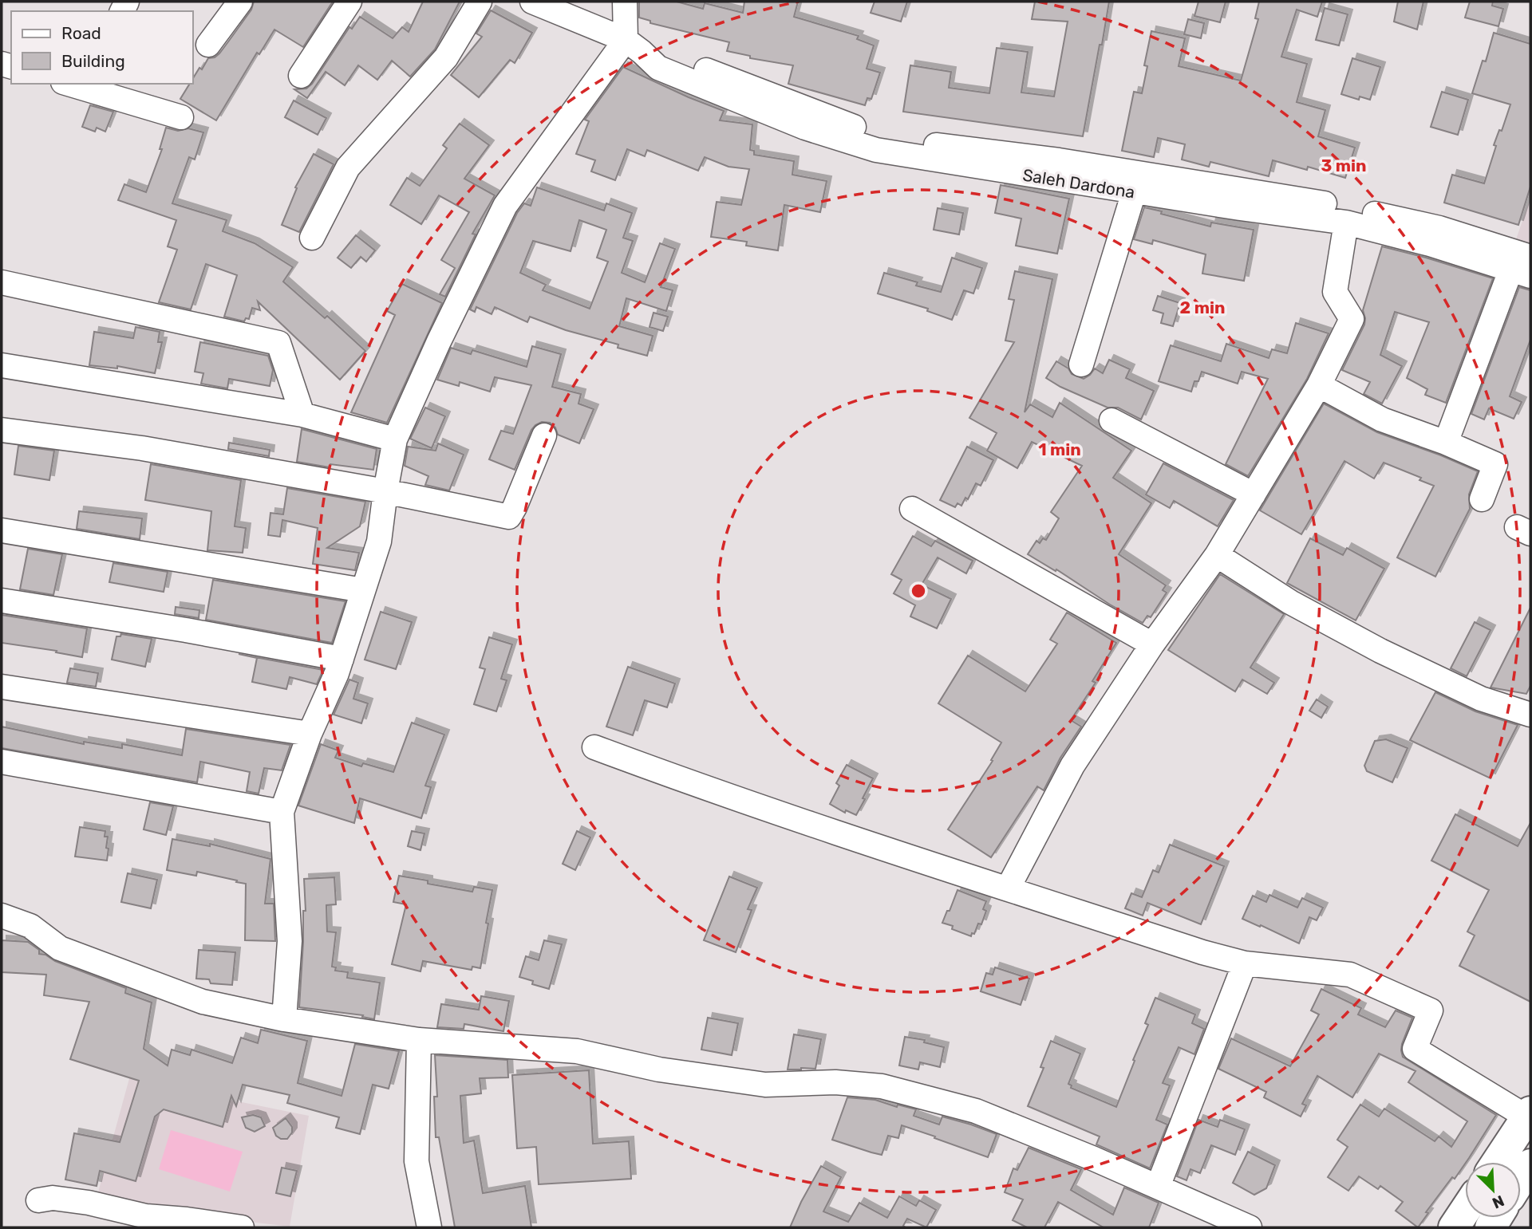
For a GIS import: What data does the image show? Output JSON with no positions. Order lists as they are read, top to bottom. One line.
{"streets":{"street":["Saleh Dardona"]},"legend":["Road","Building"],"north":"bottom right","rings":["3 min","2 min","1 min"]}
